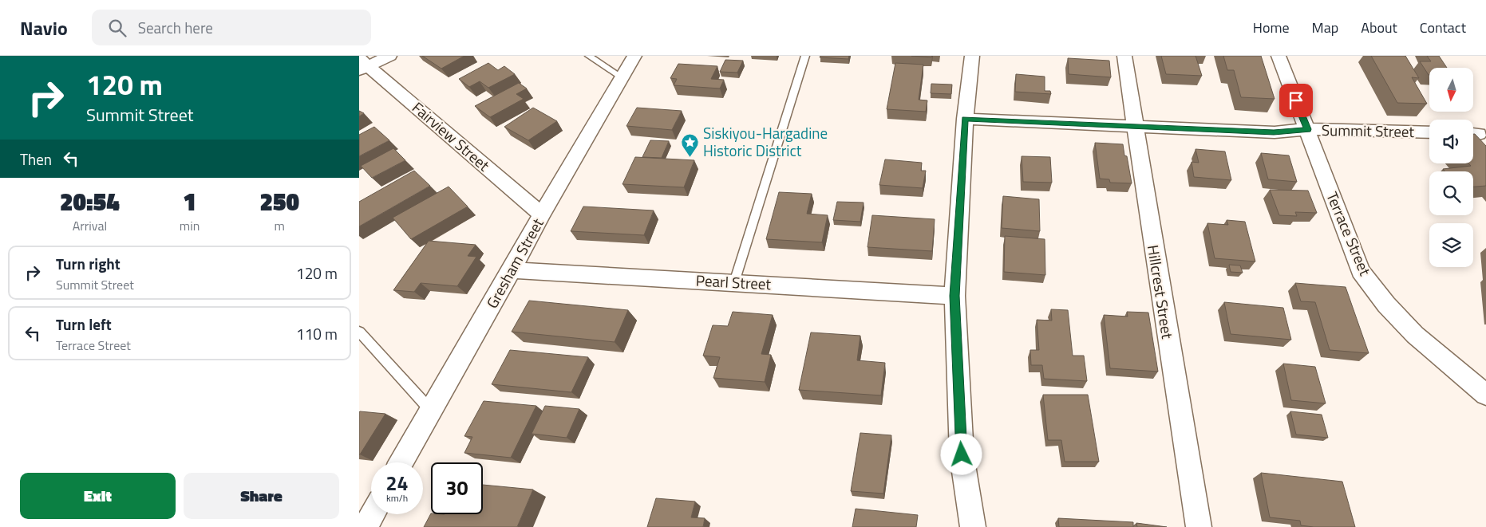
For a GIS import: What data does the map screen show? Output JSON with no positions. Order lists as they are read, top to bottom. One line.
{"streets":{"street":["Summit Street","Fairview Street","Terrace Street","Gresham Street","Pearl Street","Hillcrest Street"]},"crossings":[["Summit Street","Terrace Street"],["Summit Street","Hillcrest Street"],["Fairview Street","Gresham Street"],["Gresham Street","Pearl Street"]],"places":{"place":["Siskiyou-Hargadine Historic District"]},"north":"bottom","page":{"header":"Navio","search":"Search here","nav":["Home","Map","About","Contact"],"turn":["120 m","Summit Street"],"then":"Then","eta":["20:54","Arrival","1","min","250","m"],"list":[{"name":"Turn right","note":"Summit Street","value":"120 m"},{"name":"Turn left","note":"Terrace Street","value":"110 m"}],"speed":"24 km/h","limit":"30","buttons":["Exit","Share"]}}
